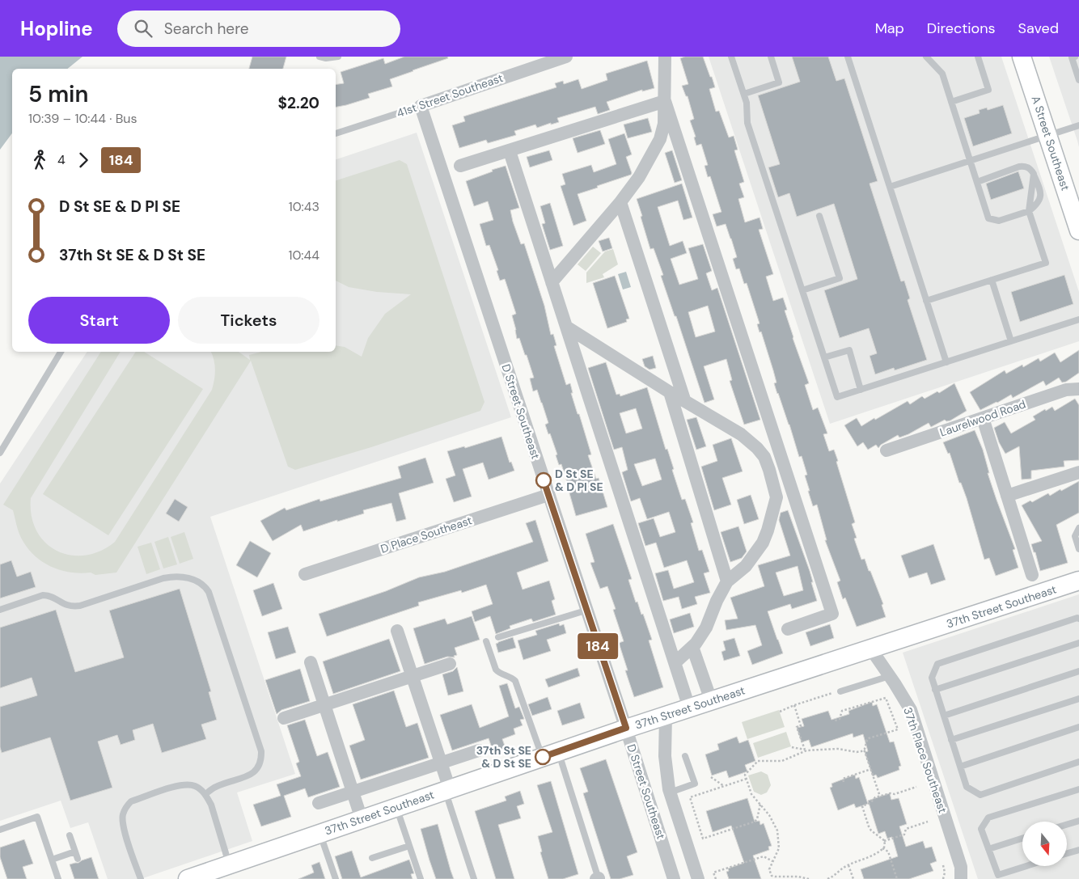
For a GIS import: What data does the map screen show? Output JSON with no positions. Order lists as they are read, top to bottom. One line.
{"streets":{"street":["41st Street Southeast","A Street Southeast","D Street Southeast","Laurelwood Road","D Place Southeast","37th Street Southeast","37th Place Southeast"]},"crossings":[["41st Street Southeast","D Street Southeast"],["D Street Southeast","D Place Southeast"],["D Street Southeast","37th Street Southeast"],["37th Street Southeast","37th Place Southeast"]],"places":["D St SE & D Pl SE","37th St SE & D St SE"],"lines":["bus line 184"],"north":"bottom","page":{"header":"Hopline","search":"Search here","nav":["Map","Directions","Saved"],"on_map":"184","heading":["5 min","10:39 – 10:44 · Bus","$2.20"],"legs":["4","184"],"list":[{"name":"D St SE & D Pl SE","value":"10:43"},{"name":"37th St SE & D St SE","value":"10:44"}],"buttons":["Start","Tickets"]}}
